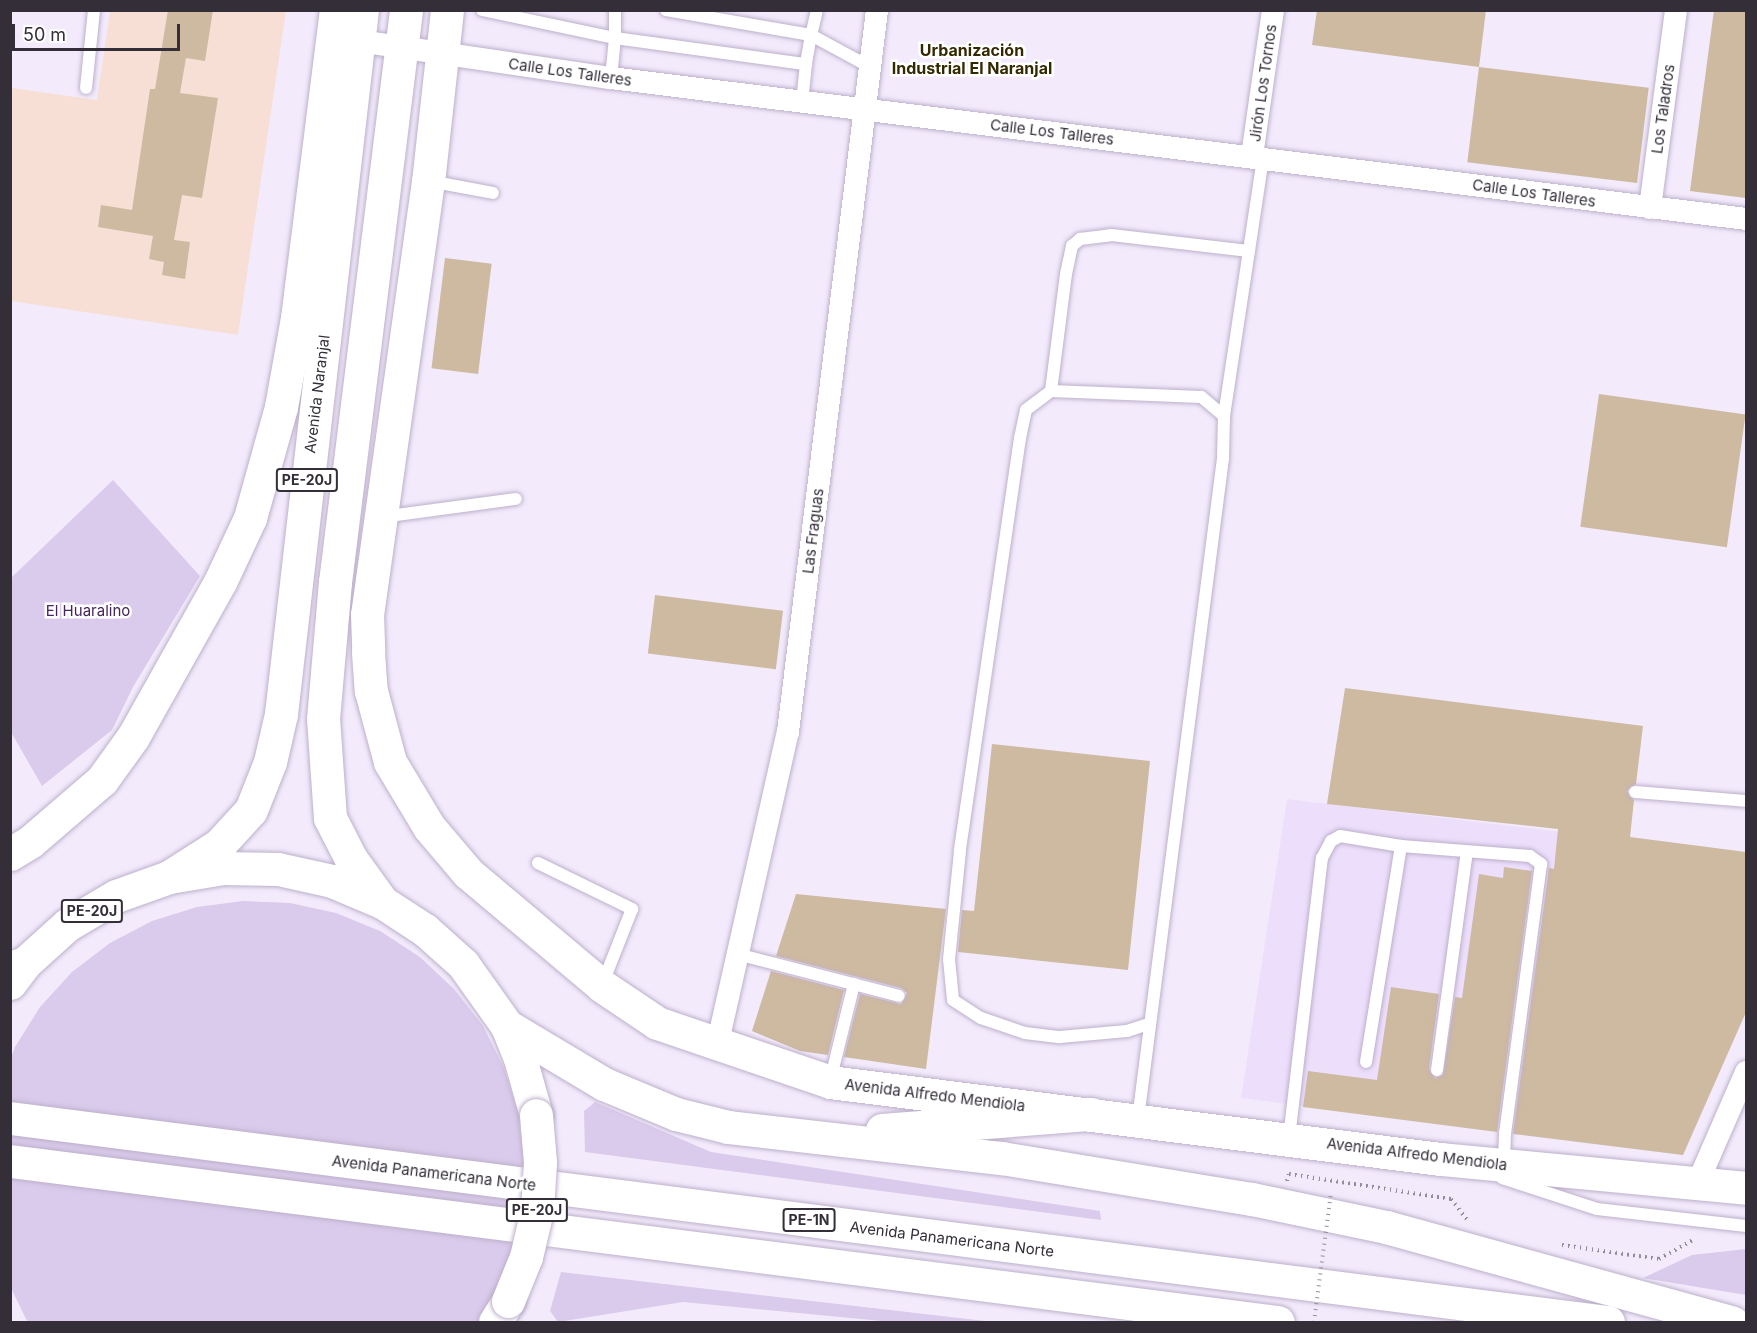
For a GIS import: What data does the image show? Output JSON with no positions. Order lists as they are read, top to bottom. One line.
{"streets":{"main road":["Avenida Naranjal","PE-20J","Avenida Alfredo Mendiola","Avenida Panamericana Norte","PE-1N"],"street":["Calle Los Talleres","Jirón Los Tornos","Los Taladros","Las Fraguas"]},"crossings":[["Calle Los Talleres","Jirón Los Tornos"],["Calle Los Talleres","Los Taladros"],["Calle Los Talleres","Avenida Naranjal"],["Calle Los Talleres","PE-20J"],["Calle Los Talleres","Las Fraguas"],["Avenida Naranjal","PE-20J"],["Las Fraguas","Avenida Alfredo Mendiola"]],"districts":["Urbanización Industrial El Naranjal"],"parks":["El Huaralino"],"scale_bar":"50 m"}
